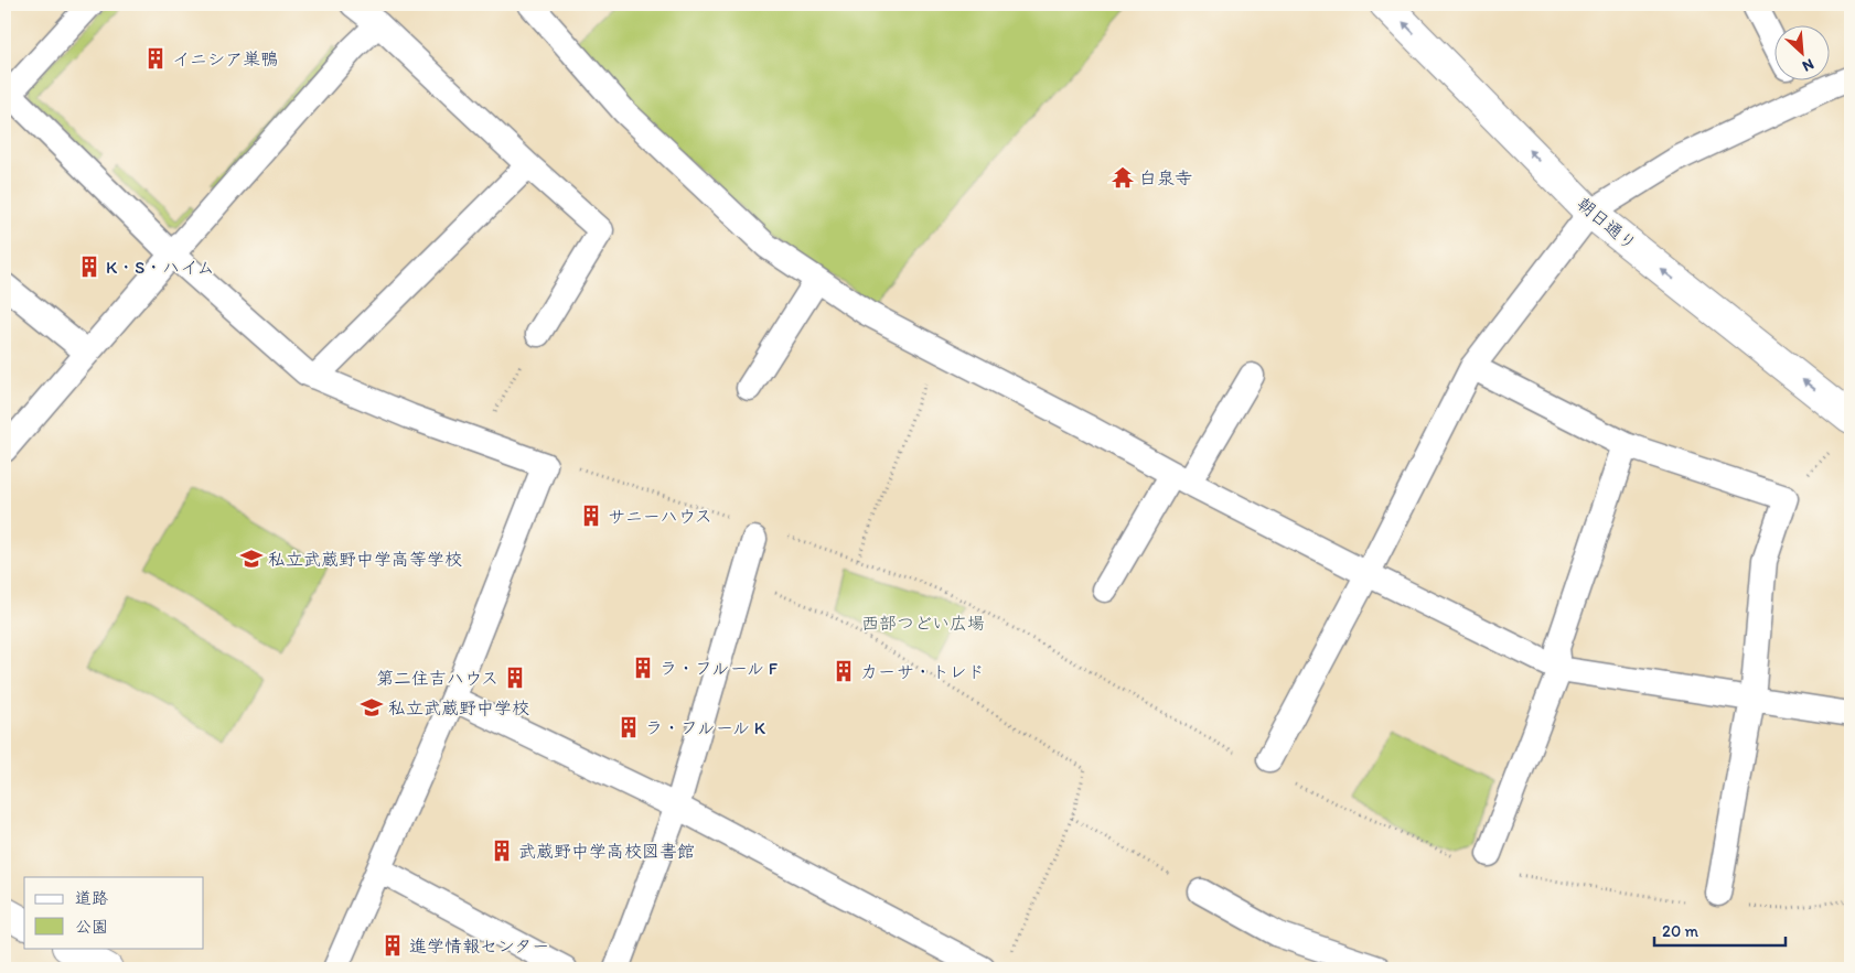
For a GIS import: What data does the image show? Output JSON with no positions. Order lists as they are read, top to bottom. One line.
{"streets":{"street":["朝日通り"]},"one_way":["朝日通り"],"parks":["西部つどい広場"],"places":{"building":["イニシア巣鴨","K・S・ハイム","サニーハウス","ラ・フルール F","カーサ・トレド","第二住吉ハウス","ラ・フルール K","武蔵野中学高校図書館","進学情報センター"],"temple":["白泉寺"],"school or university":["私立武蔵野中学高等学校","私立武蔵野中学校"]},"legend":["道路","公園"],"scale_bar":"20 m","north":"bottom right"}
